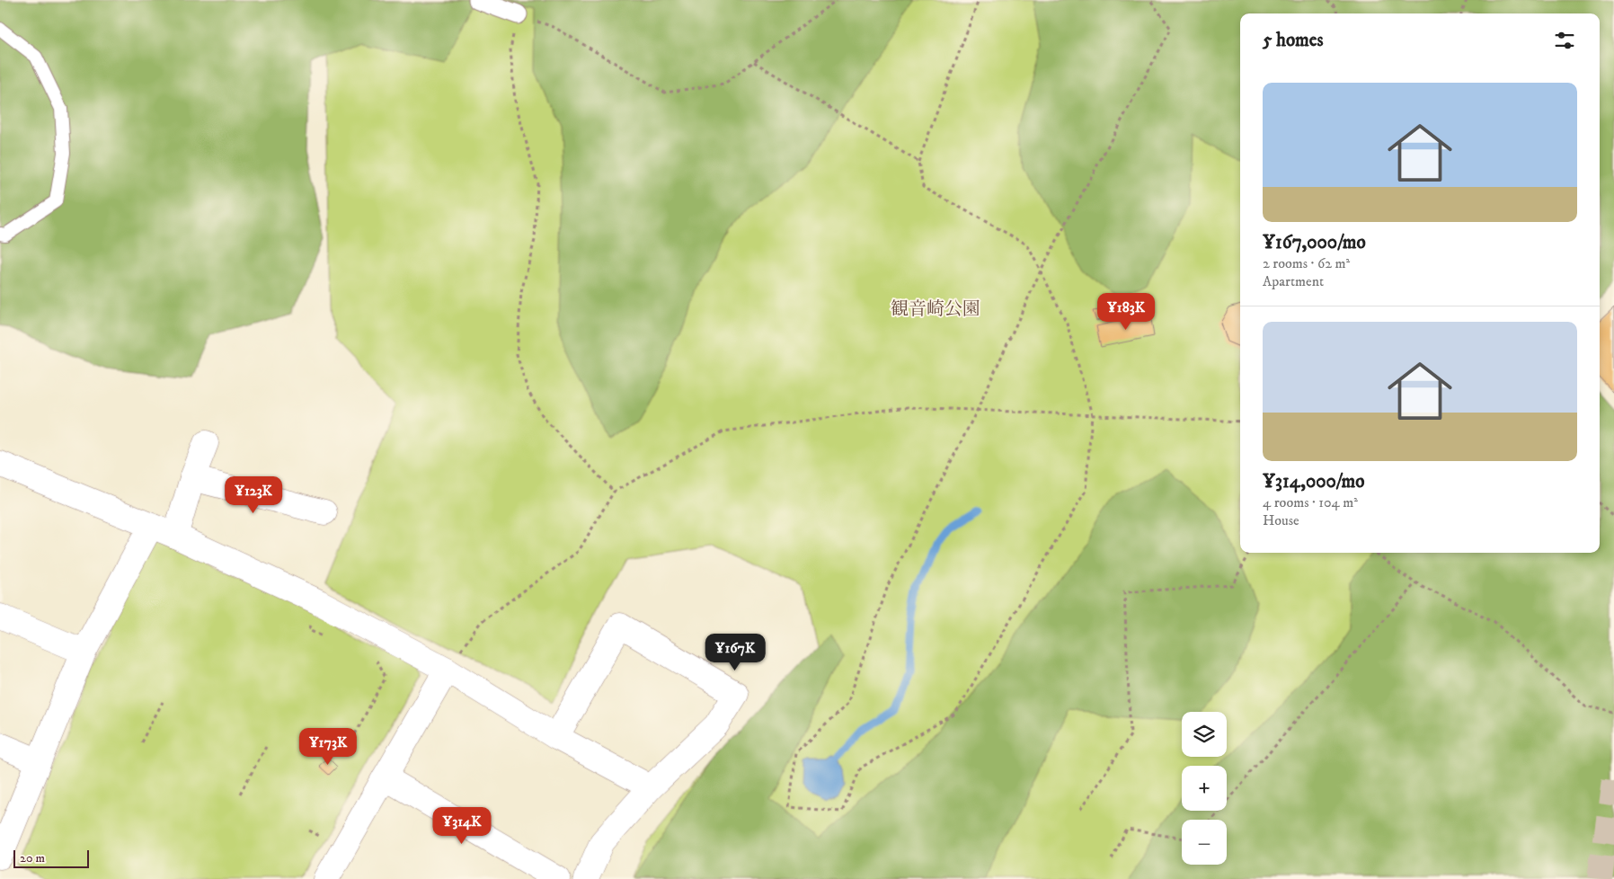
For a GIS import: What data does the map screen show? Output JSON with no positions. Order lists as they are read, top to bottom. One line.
{"parks":["観音崎公園"],"scale_bar":"20 m","page":{"heading":"5 homes","list":[{"name":"¥167,000/mo","note":"2 rooms · 62 m² · Apartment"},{"name":"¥314,000/mo","note":"4 rooms · 104 m² · House"}],"price":["¥183K","¥123K","¥167K","¥173K","¥314K"],"map_buttons":["+","−"],"scale":"20 m"}}
